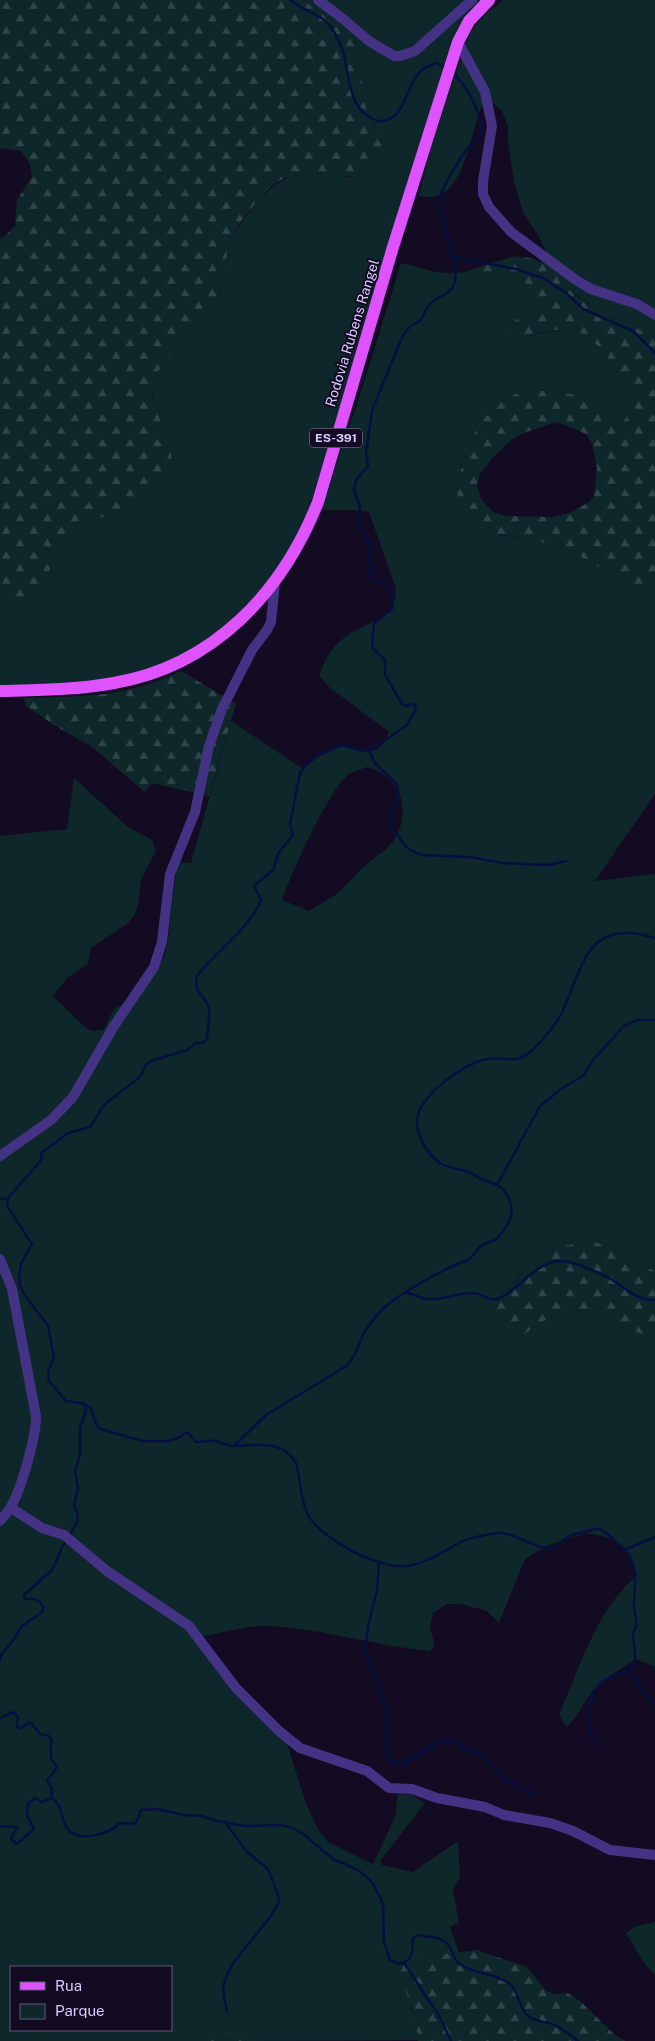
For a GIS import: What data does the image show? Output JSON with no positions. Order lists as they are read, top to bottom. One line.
{"streets":{"main road":["Rodovia Rubens Rangel","ES-391"]},"legend":["Rua","Parque"]}
